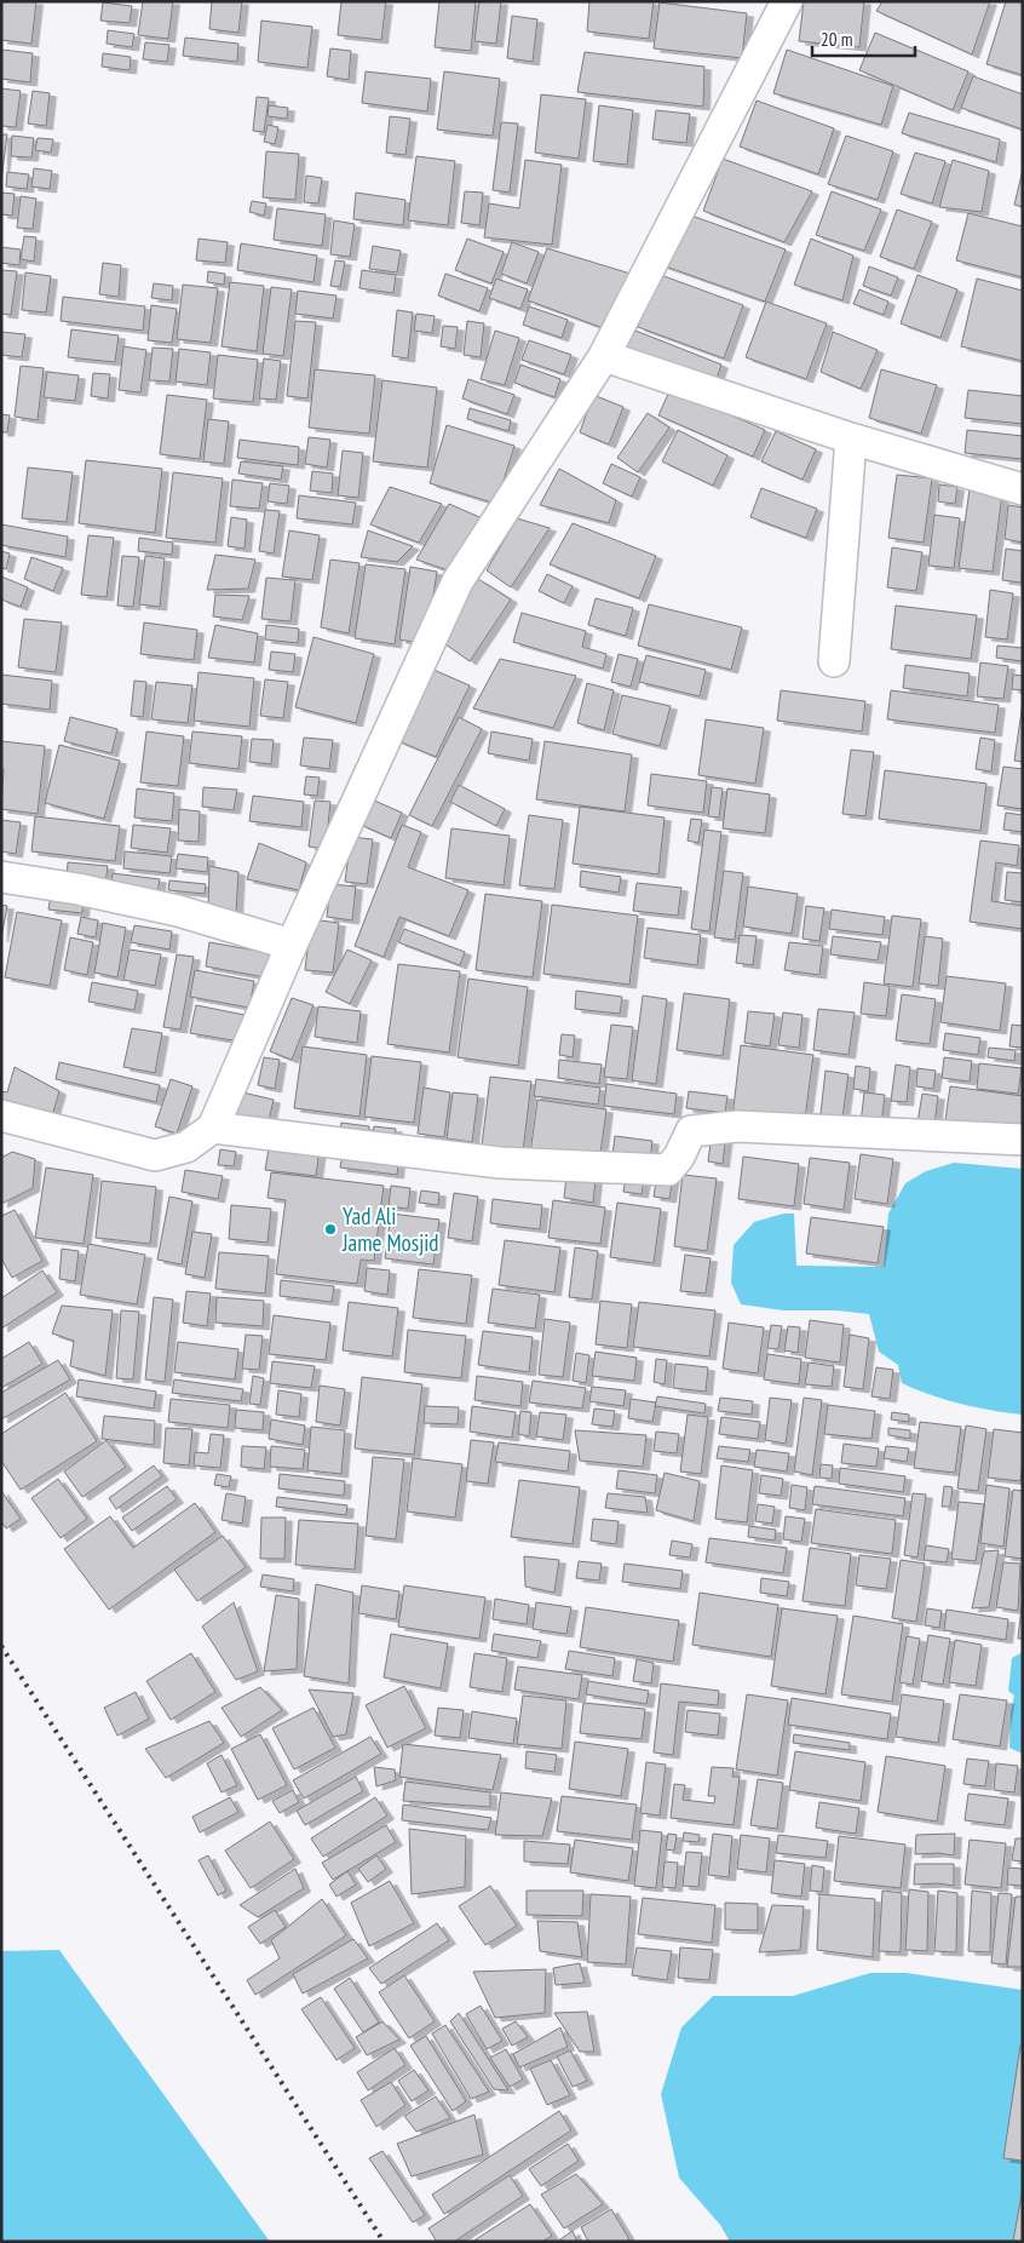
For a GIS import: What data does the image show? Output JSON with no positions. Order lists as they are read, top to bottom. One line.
{"places":["Yad Ali Jame Mosjid"],"scale_bar":"20 m"}
